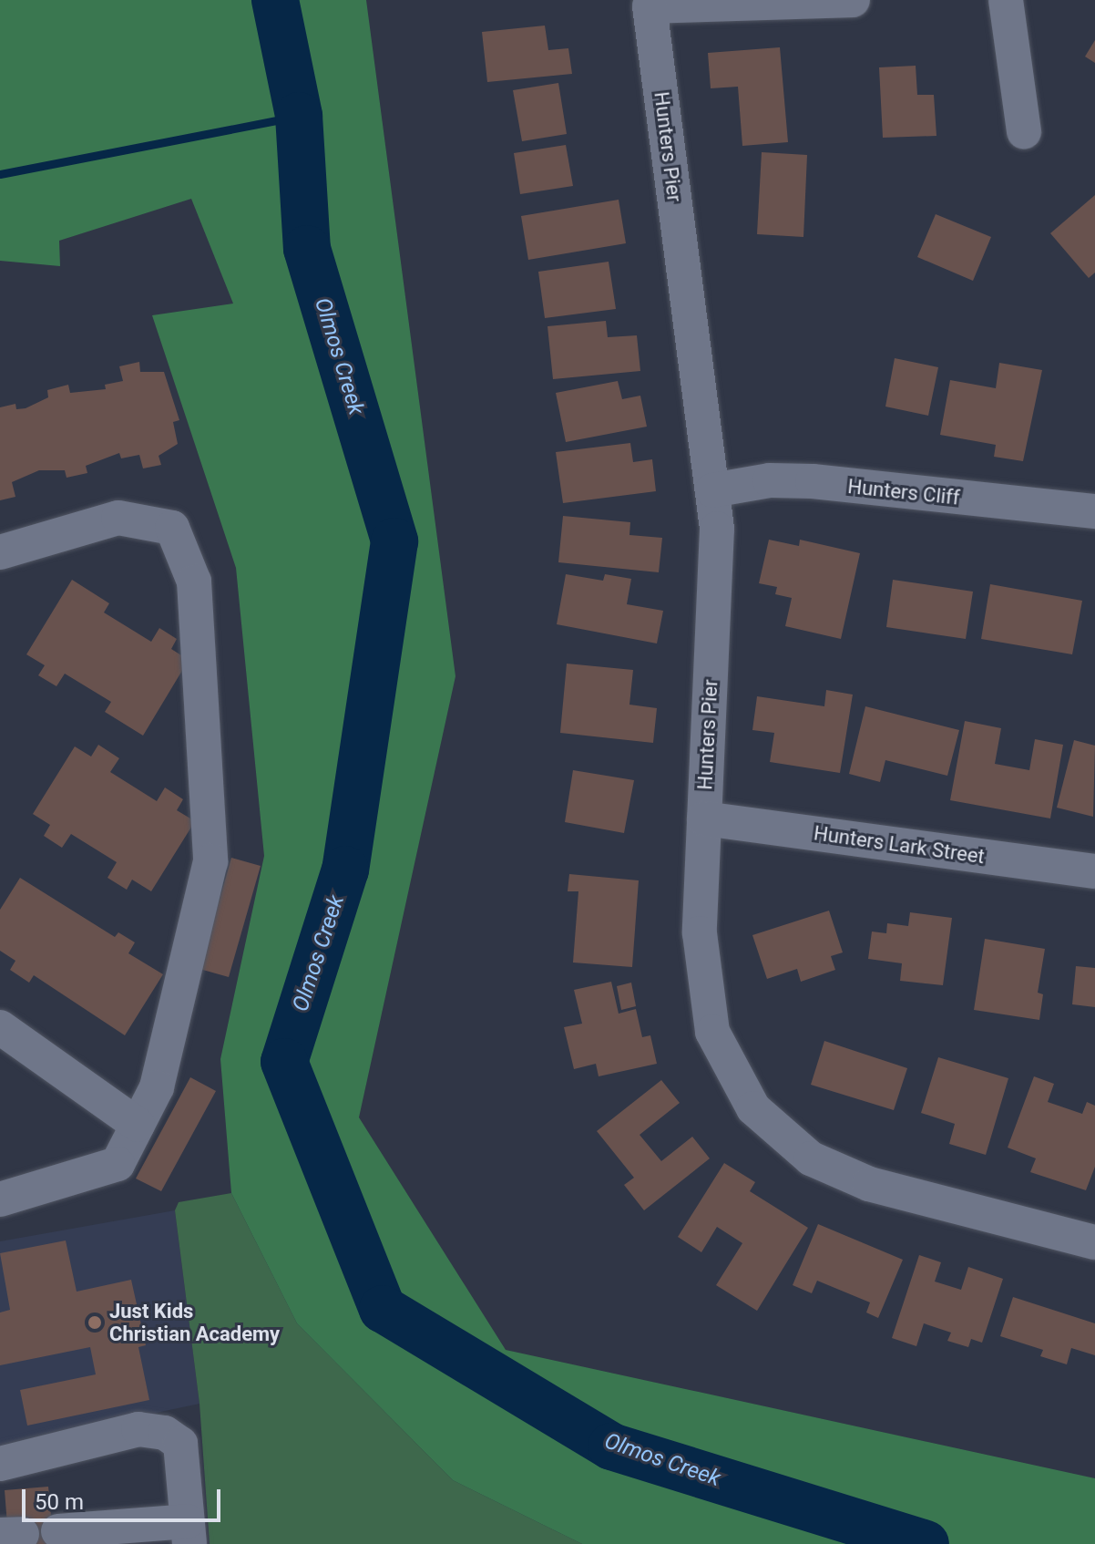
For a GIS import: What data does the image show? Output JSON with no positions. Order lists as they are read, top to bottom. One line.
{"streets":{"street":["Hunters Pier","Hunters Cliff","Hunters Lark Street"]},"crossings":[["Hunters Pier","Hunters Cliff"],["Hunters Pier","Hunters Lark Street"]],"water":["Olmos Creek"],"places":["Just Kids Christian Academy"],"scale_bar":"50 m"}
